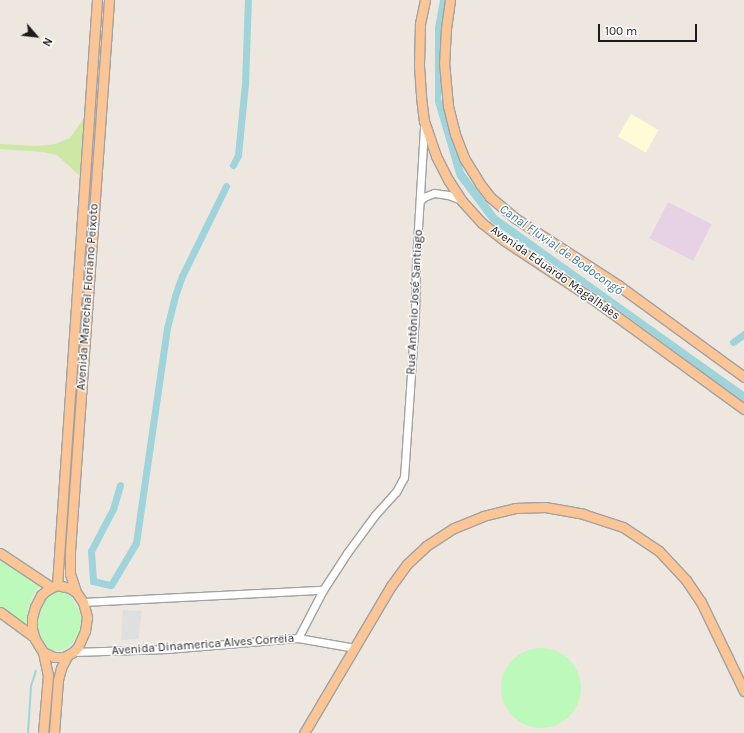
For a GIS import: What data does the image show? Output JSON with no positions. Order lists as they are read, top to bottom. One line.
{"streets":{"main road":["Avenida Eduardo Magalhães","Avenida Marechal Floriano Peixoto"],"street":["Rua Antônio José Santiago","Avenida Dinamerica Alves Correia"]},"crossings":[["Avenida Eduardo Magalhães","Rua Antônio José Santiago"],["Avenida Marechal Floriano Peixoto","Avenida Dinamerica Alves Correia"]],"water":["Canal Fluvial de Bodocongó"],"scale_bar":"100 m","north":"bottom right"}
